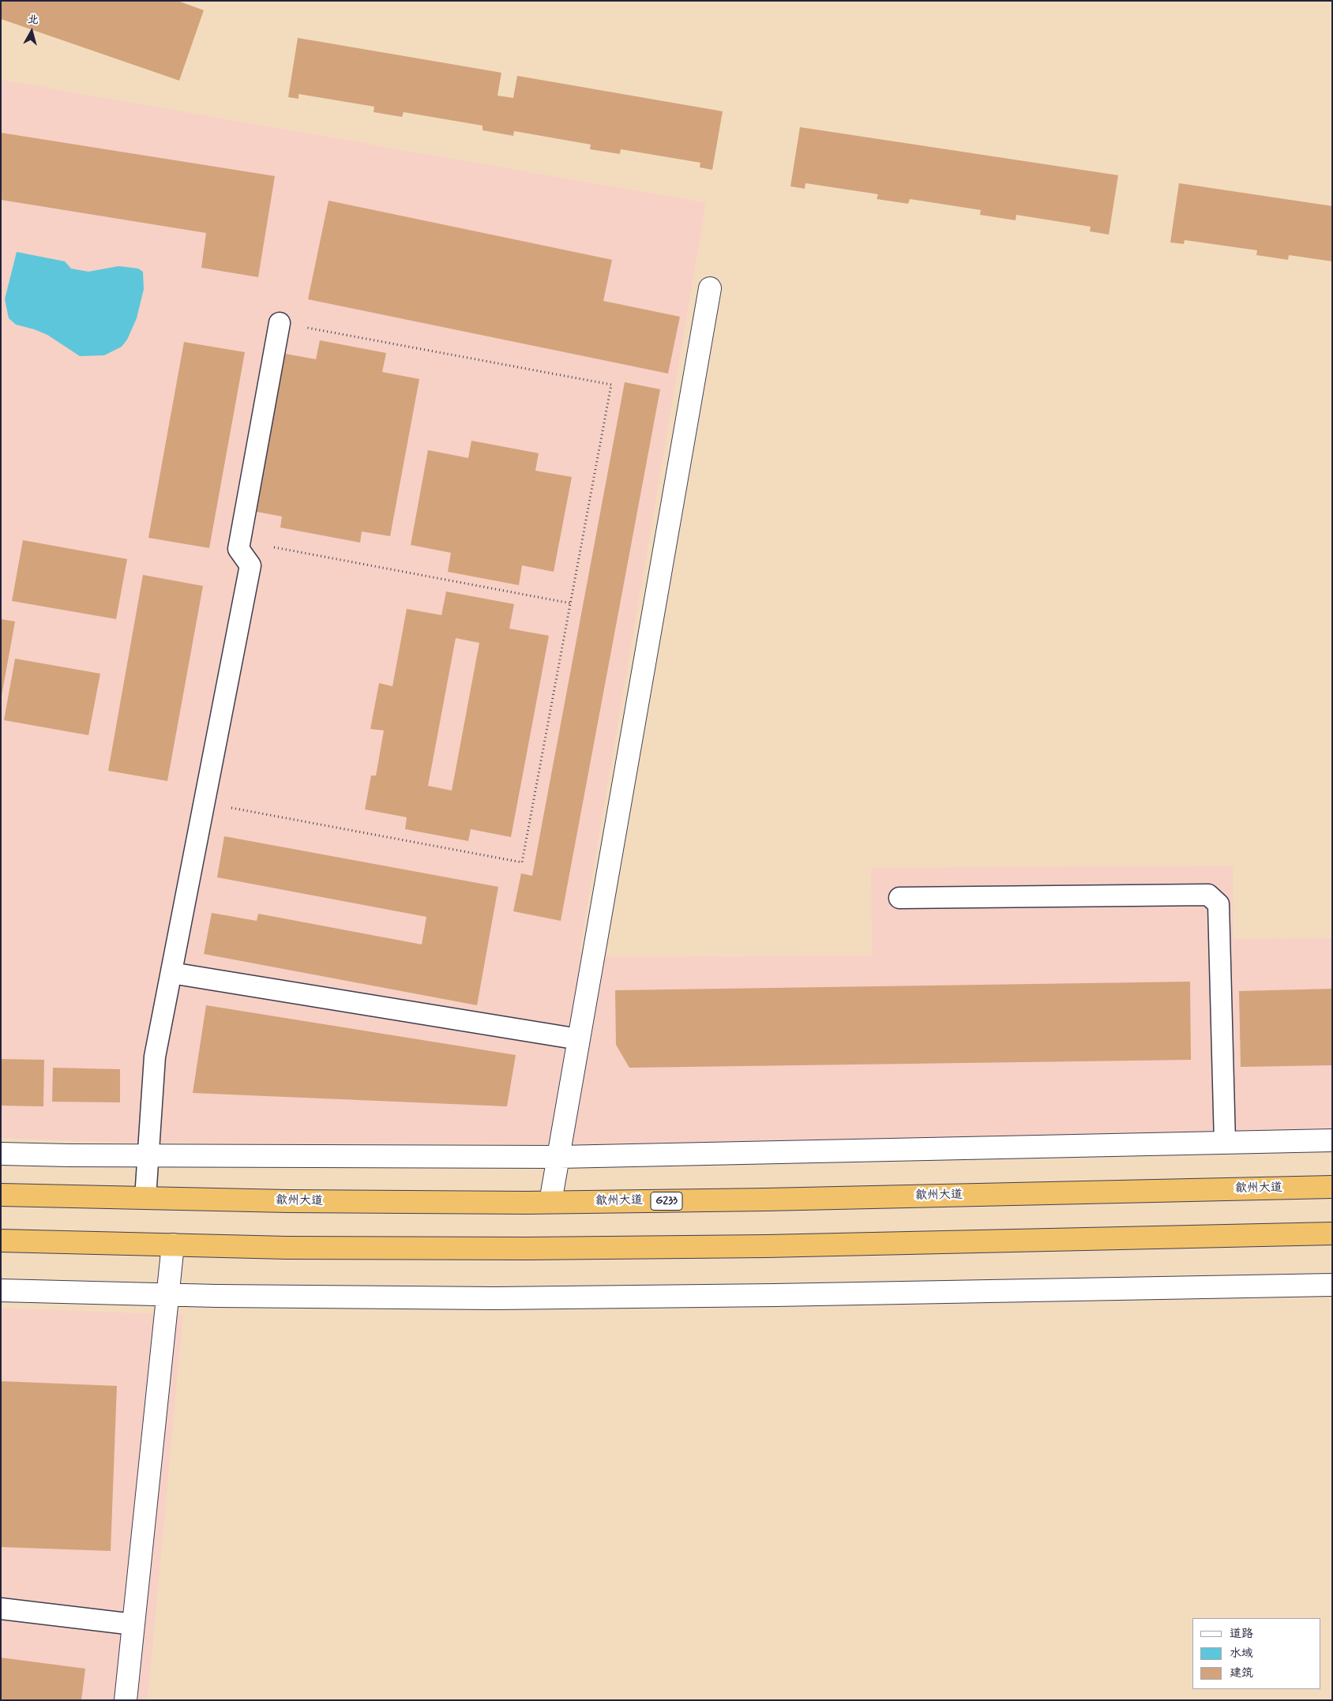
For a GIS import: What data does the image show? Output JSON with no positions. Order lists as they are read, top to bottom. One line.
{"streets":{"highway":["歙州大道","G233"]},"legend":["道路","水域","建筑"],"north":"top"}
